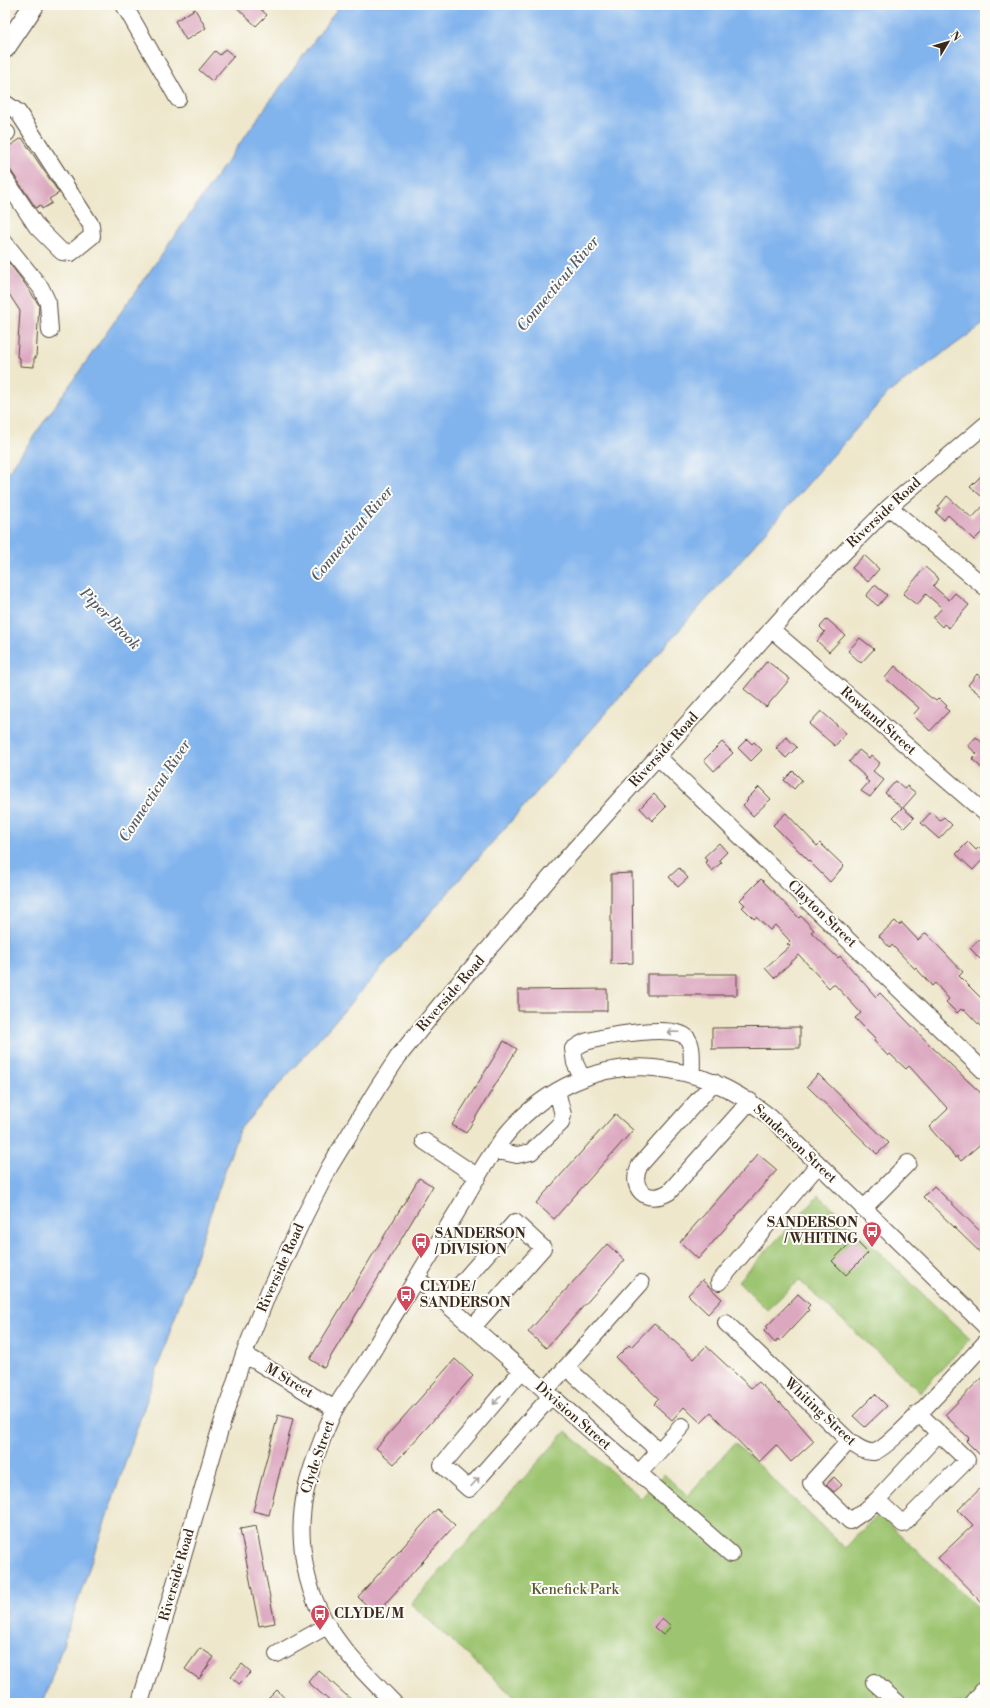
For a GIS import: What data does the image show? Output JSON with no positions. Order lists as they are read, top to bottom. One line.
{"streets":{"street":["Riverside Road","Rowland Street","Clayton Street","Sanderson Street","M Street","Whiting Street","Division Street","Clyde Street"]},"crossings":[["Riverside Road","Rowland Street"],["Riverside Road","Clayton Street"],["Riverside Road","M Street"],["Sanderson Street","Division Street"],["Sanderson Street","Clyde Street"],["M Street","Clyde Street"],["Division Street","Clyde Street"]],"water":["Connecticut River","Piper Brook"],"parks":["Kenefick Park"],"places":{"bus stop":["SANDERSON / WHITING","SANDERSON / DIVISION","CLYDE / SANDERSON","CLYDE / M"]},"north":"top right"}
